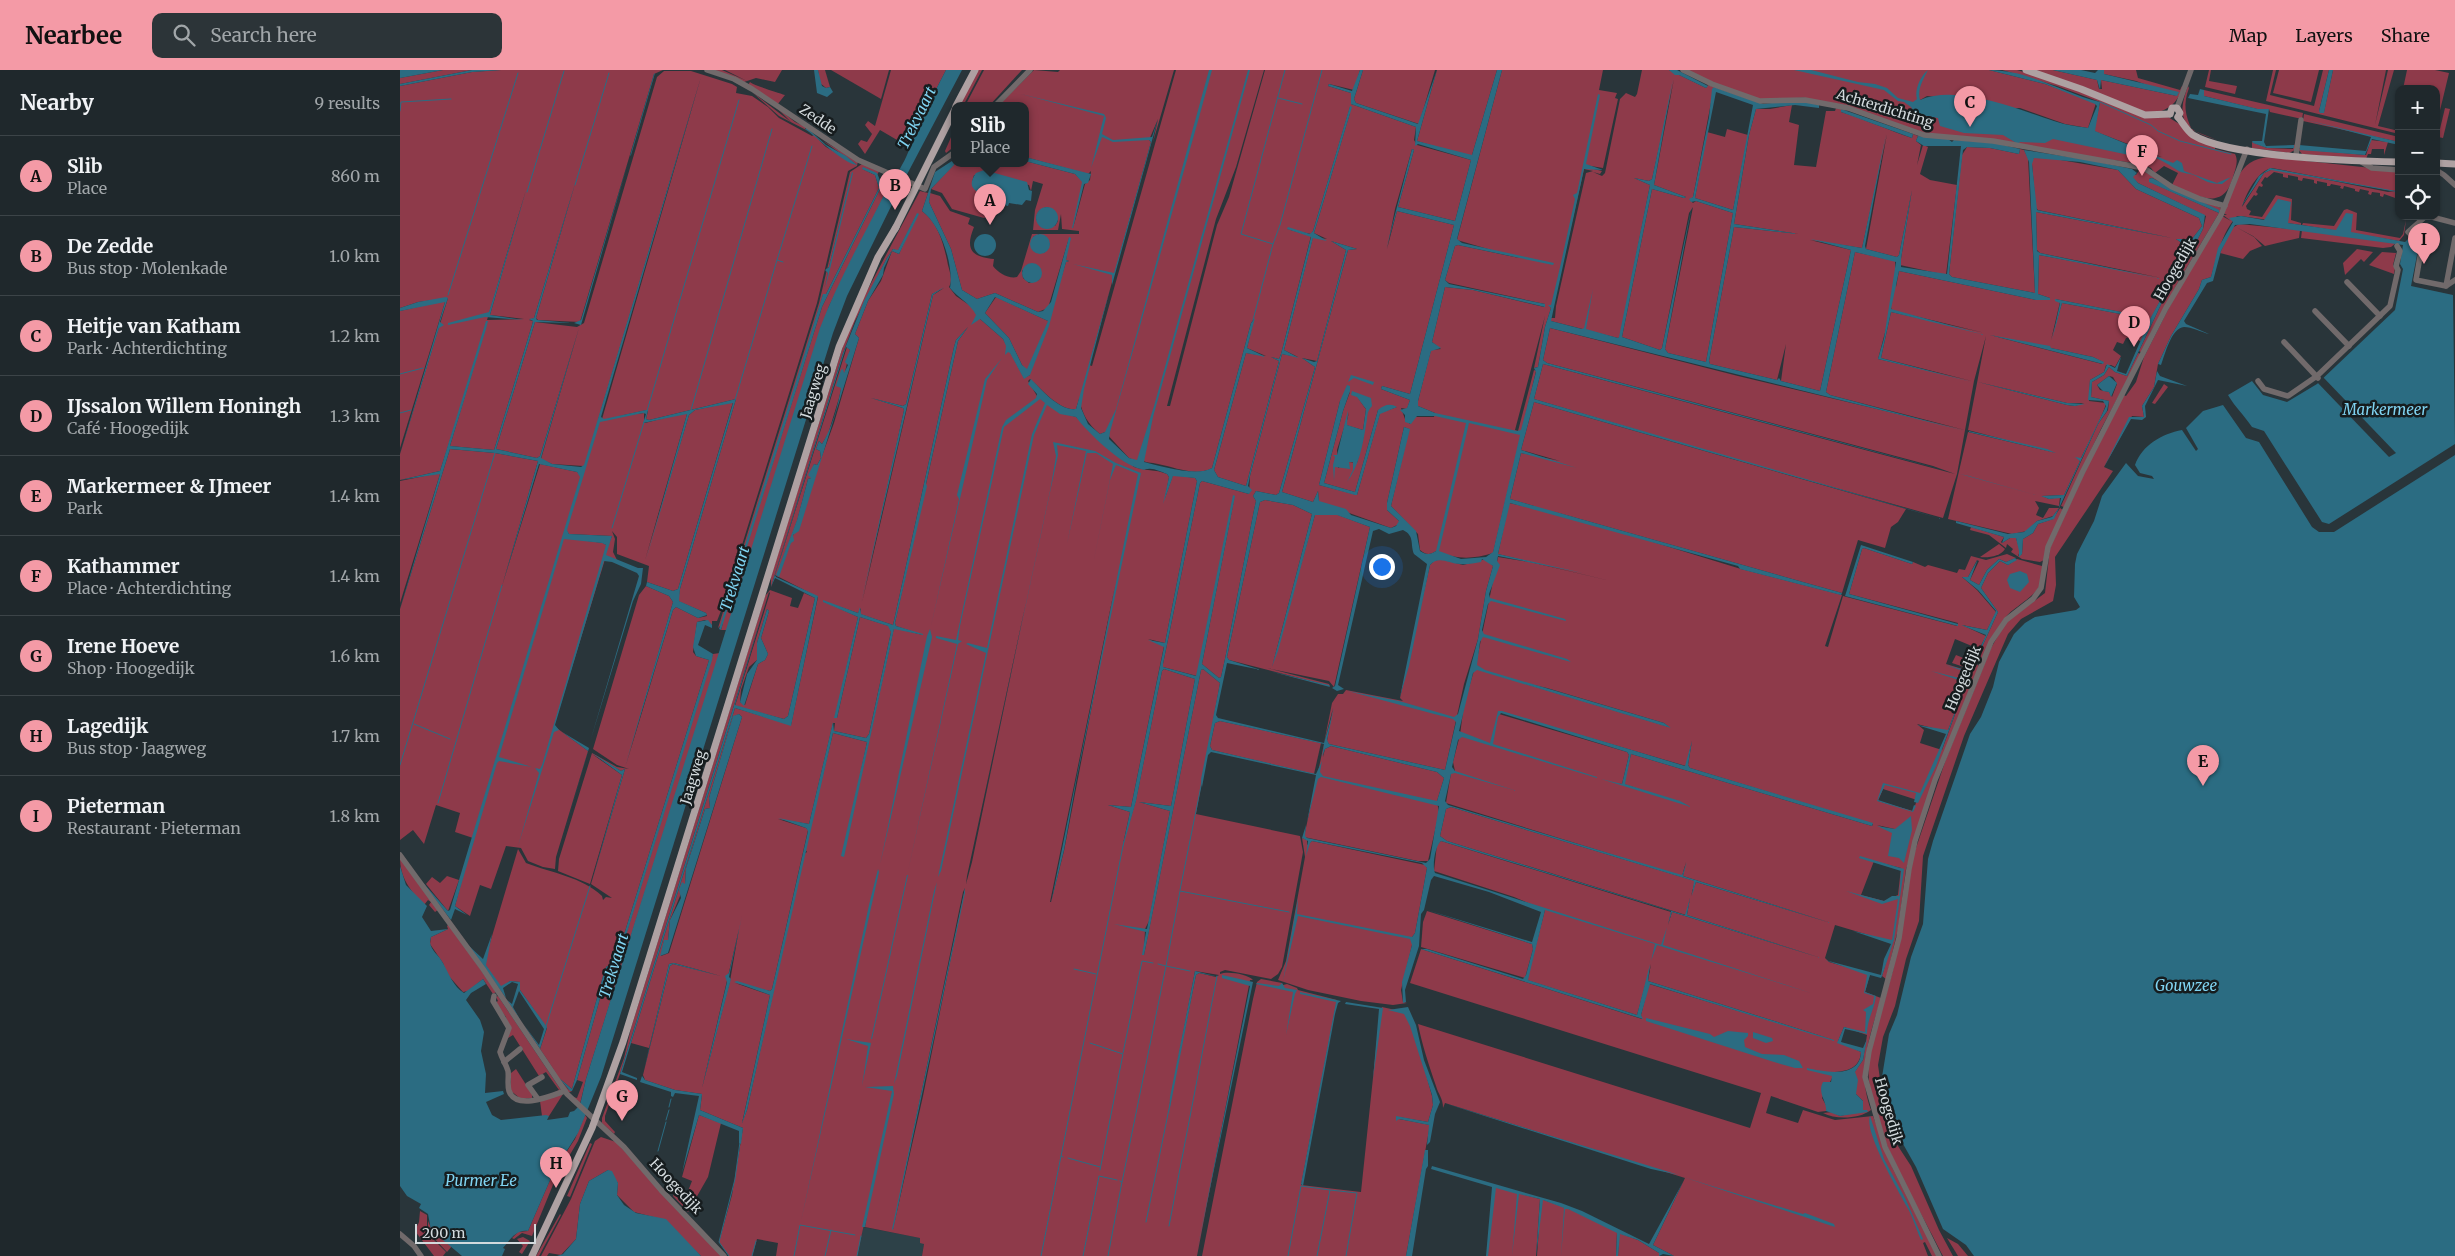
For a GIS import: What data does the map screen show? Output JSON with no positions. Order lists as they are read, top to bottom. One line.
{"streets":{"main road":["Jaagweg"],"street":["Achterdichting","Zedde","Hoogedijk"]},"crossings":[["Achterdichting","Hoogedijk"],["Zedde","Jaagweg"],["Hoogedijk","Jaagweg"]],"water":["Trekvaart","Markermeer","Gouwzee","Purmer Ee"],"scale_bar":"200 m","page":{"header":"Nearbee","search":"Search here","nav":["Map","Layers","Share"],"heading":["Nearby","9 results"],"map_buttons":["+","−"],"pins":["C","F","B","A","I","D","E","G","H"],"popup":["Slib","Place"],"list":[{"mark":"A","name":"Slib","note":"Place","value":"860 m"},{"mark":"B","name":"De Zedde","note":"Bus stop · Molenkade","value":"1.0 km"},{"mark":"C","name":"Heitje van Katham","note":"Park · Achterdichting","value":"1.2 km"},{"mark":"D","name":"IJssalon Willem Honingh","note":"Café · Hoogedijk","value":"1.3 km"},{"mark":"E","name":"Markermeer & IJmeer","note":"Park","value":"1.4 km"},{"mark":"F","name":"Kathammer","note":"Place · Achterdichting","value":"1.4 km"},{"mark":"G","name":"Irene Hoeve","note":"Shop · Hoogedijk","value":"1.6 km"},{"mark":"H","name":"Lagedijk","note":"Bus stop · Jaagweg","value":"1.7 km"},{"mark":"I","name":"Pieterman","note":"Restaurant · Pieterman","value":"1.8 km"}],"scale":"200 m"}}
